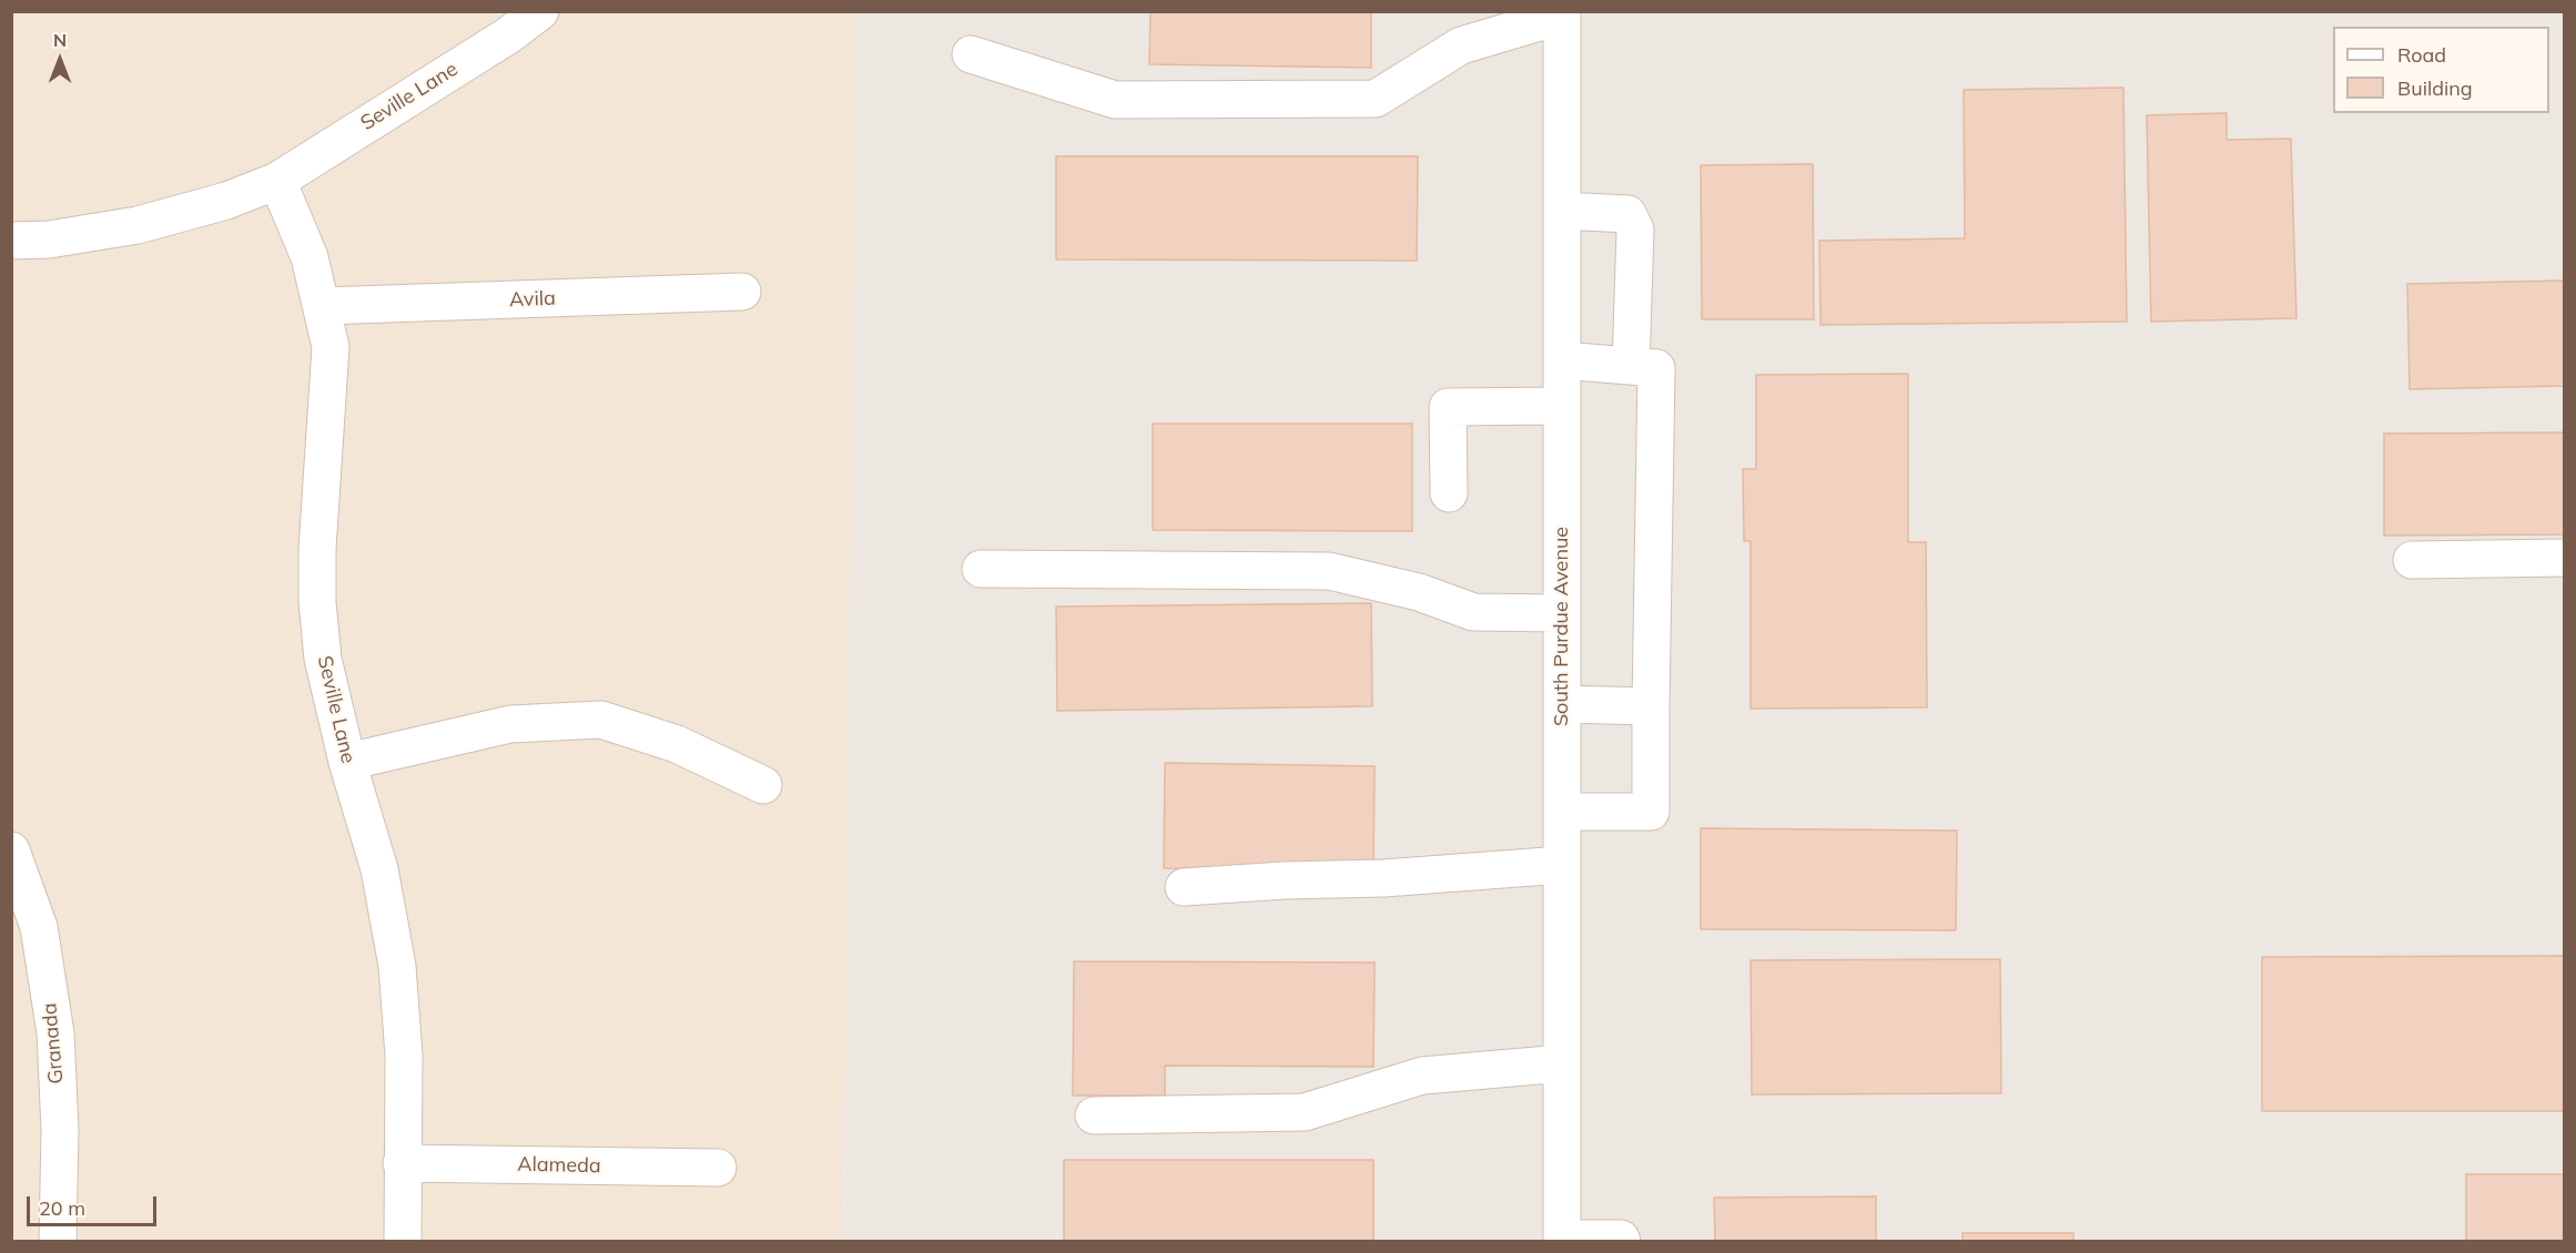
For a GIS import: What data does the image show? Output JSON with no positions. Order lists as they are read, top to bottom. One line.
{"streets":{"street":["Seville Lane","Avila","South Purdue Avenue","Granada","Alameda"]},"crossings":[["Seville Lane","Avila"],["Seville Lane","Alameda"]],"legend":["Road","Building"],"scale_bar":"20 m","north":"top"}
